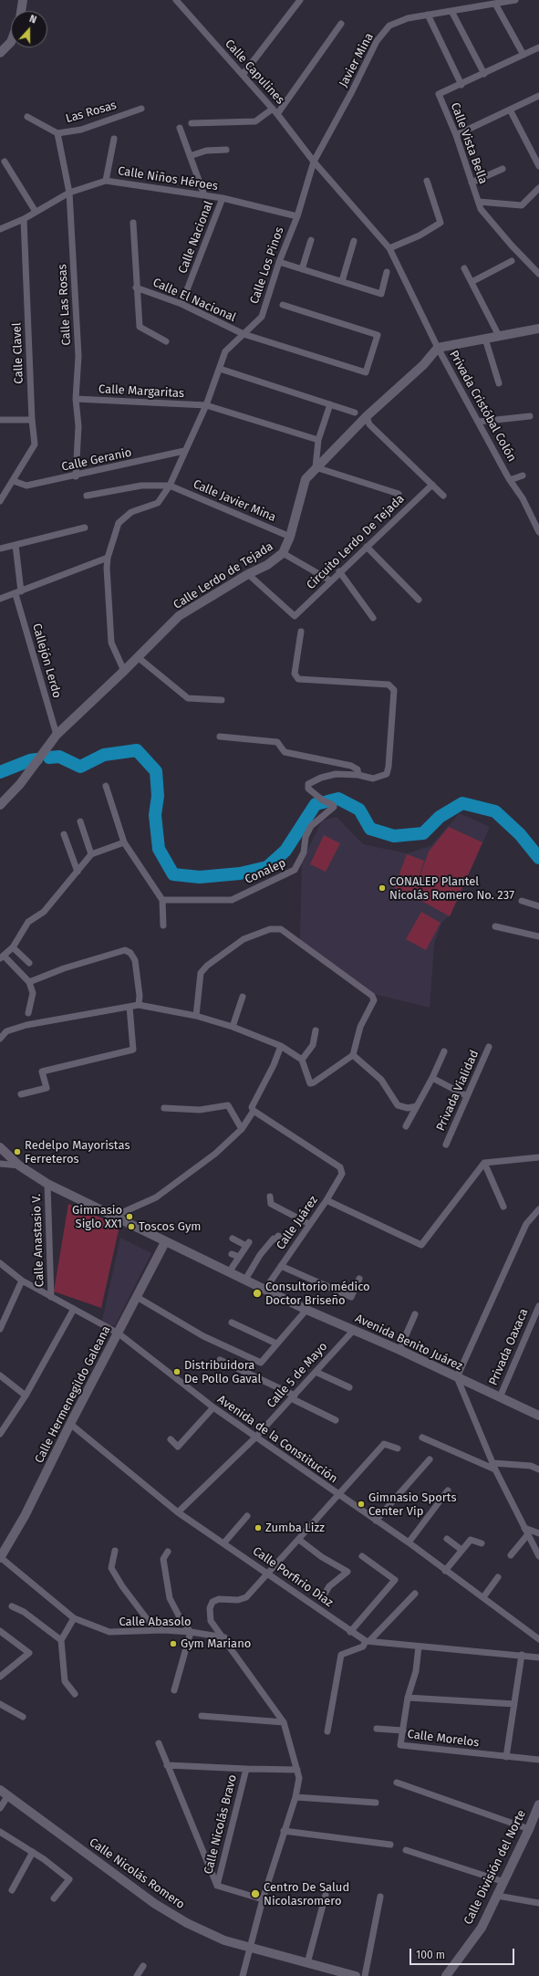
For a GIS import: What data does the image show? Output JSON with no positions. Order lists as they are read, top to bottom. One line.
{"streets":{"main road":["Calle Lerdo de Tejada","Avenida Benito Juárez","Calle Hermenegildo Galeana","Calle División del Norte","Calle Nicolás Romero"],"street":["Javier Mina","Calle Capulines","Las Rosas","Calle Vista Bella","Calle Niños Héroes","Calle Nacional","Calle Los Pinos","Calle El Nacional","Calle Las Rosas","Calle Clavel","Calle Margaritas","Privada Cristóbal Colón","Calle Geranio","Calle Javier Mina","Circuito Lerdo De Tejada","Callejón Lerdo","Conalep","Privada Vialidad","Calle Juárez","Calle Anastasio V.","Privada Oaxaca","Calle 5 de Mayo","Avenida de la Constitución","Calle Porfirio Díaz","Calle Abasolo","Calle Morelos","Calle Nicolás Bravo"]},"crossings":[["Javier Mina","Calle Capulines"],["Javier Mina","Calle Vista Bella"],["Javier Mina","Calle Los Pinos"],["Calle Capulines","Calle Los Pinos"],["Calle Capulines","Privada Cristóbal Colón"],["Las Rosas","Calle Las Rosas"],["Calle Niños Héroes","Calle Nacional"],["Calle Niños Héroes","Calle Los Pinos"],["Calle Niños Héroes","Calle Las Rosas"],["Calle Niños Héroes","Calle Clavel"],["Calle Nacional","Calle El Nacional"],["Calle Los Pinos","Calle El Nacional"],["Calle Los Pinos","Calle Margaritas"],["Calle Los Pinos","Calle Geranio"],["Calle Los Pinos","Calle Javier Mina"],["Calle Los Pinos","Calle Lerdo de Tejada"],["Calle Las Rosas","Calle Margaritas"],["Calle Las Rosas","Calle Geranio"],["Calle Clavel","Calle Geranio"],["Privada Cristóbal Colón","Calle Lerdo de Tejada"],["Calle Javier Mina","Calle Lerdo de Tejada"],["Circuito Lerdo De Tejada","Calle Lerdo de Tejada"],["Calle Lerdo de Tejada","Callejón Lerdo"],["Calle Juárez","Avenida Benito Juárez"],["Calle Anastasio V.","Avenida Benito Juárez"],["Calle Anastasio V.","Avenida de la Constitución"],["Avenida Benito Juárez","Privada Oaxaca"],["Avenida Benito Juárez","Calle 5 de Mayo"],["Avenida Benito Juárez","Calle Hermenegildo Galeana"],["Calle 5 de Mayo","Avenida de la Constitución"],["Calle 5 de Mayo","Calle Porfirio Díaz"],["Calle Hermenegildo Galeana","Avenida de la Constitución"],["Calle Hermenegildo Galeana","Calle Porfirio Díaz"],["Calle Hermenegildo Galeana","Calle Abasolo"],["Calle Porfirio Díaz","Calle Morelos"]],"places":["CONALEP Plantel Nicolás Romero No. 237","Redelpo Mayoristas Ferreteros","Gimnasio Siglo XX1","Toscos Gym","Consultorio médico Doctor Briseño","Distribuidora De Pollo Gaval","Gimnasio Sports Center Vip","Zumba Lizz","Gym Mariano","Centro De Salud Nicolasromero"],"scale_bar":"100 m","north":"top"}
